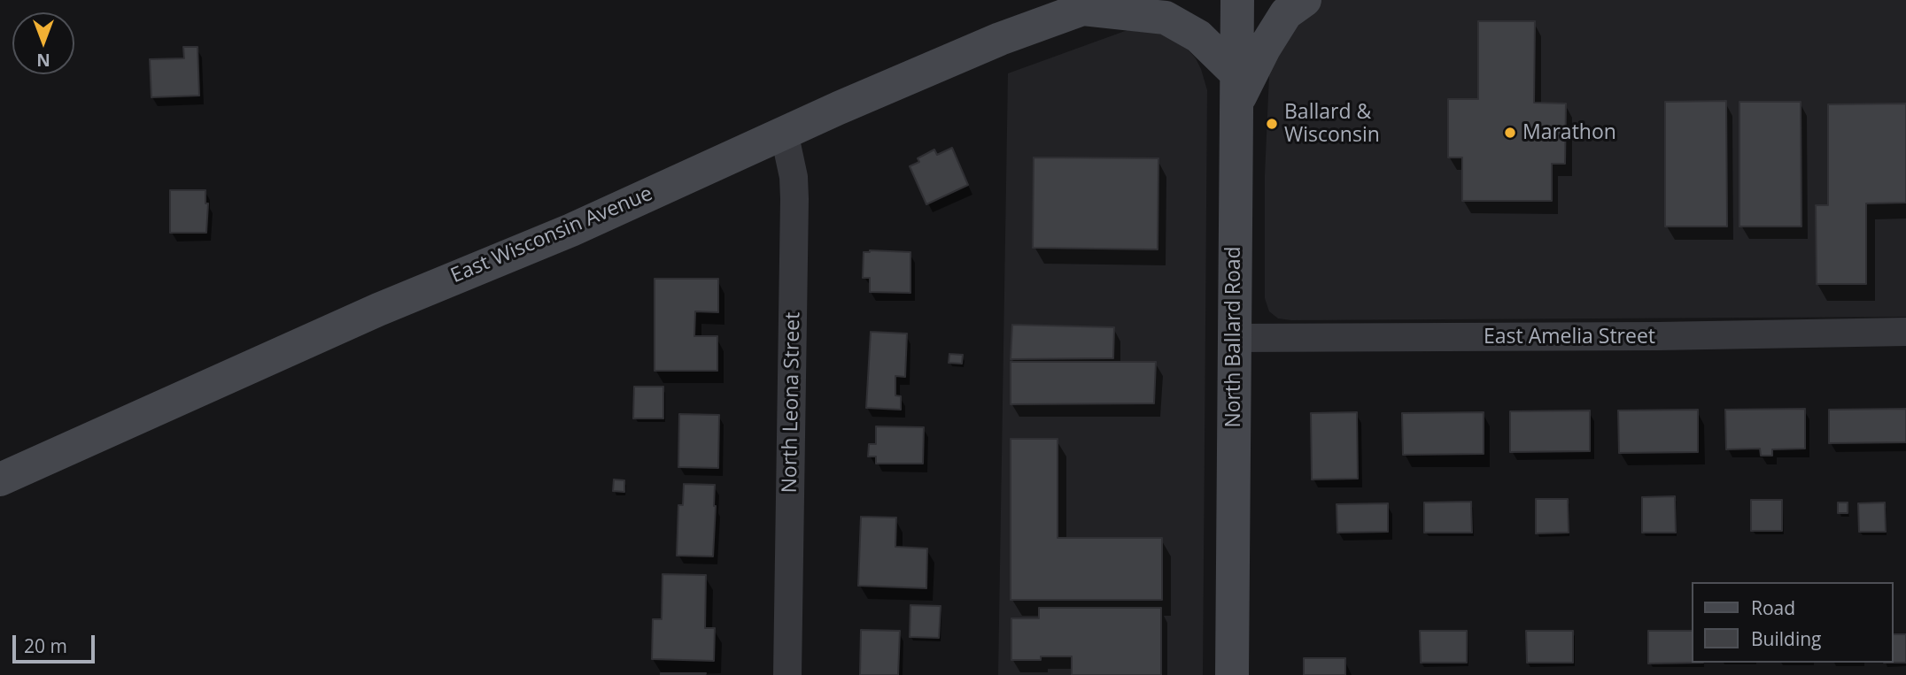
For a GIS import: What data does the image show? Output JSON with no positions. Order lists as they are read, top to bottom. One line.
{"streets":{"main road":["East Wisconsin Avenue","North Ballard Road"],"street":["East Amelia Street","North Leona Street"]},"crossings":[["East Wisconsin Avenue","North Leona Street"],["North Ballard Road","East Amelia Street"]],"places":["Ballard & Wisconsin","Marathon"],"legend":["Road","Building"],"scale_bar":"20 m","north":"bottom"}
